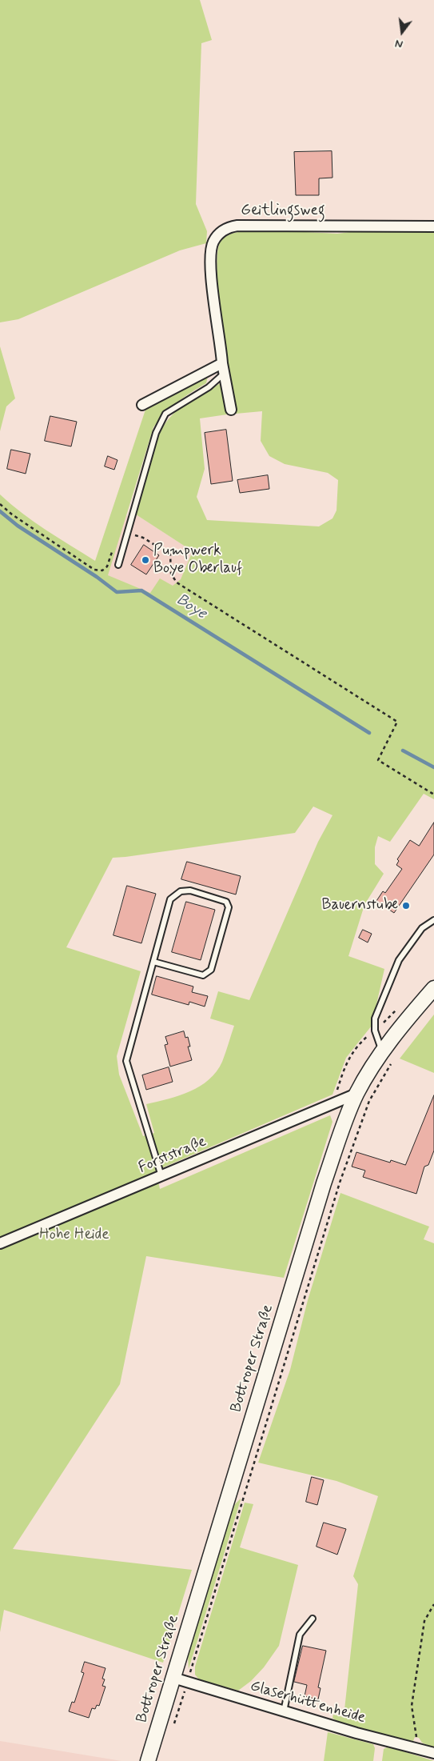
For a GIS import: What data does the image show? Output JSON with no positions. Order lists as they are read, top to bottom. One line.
{"streets":{"main road":["Bottroper Straße"],"street":["Geitlingsweg","Forststraße","Glaserhüttenheide"]},"crossings":[["Forststraße","Bottroper Straße"],["Bottroper Straße","Glaserhüttenheide"]],"water":["Boye"],"parks":["Hohe Heide"],"places":["Pumpwerk Boye Oberlauf","Bauernstube"],"north":"bottom"}
